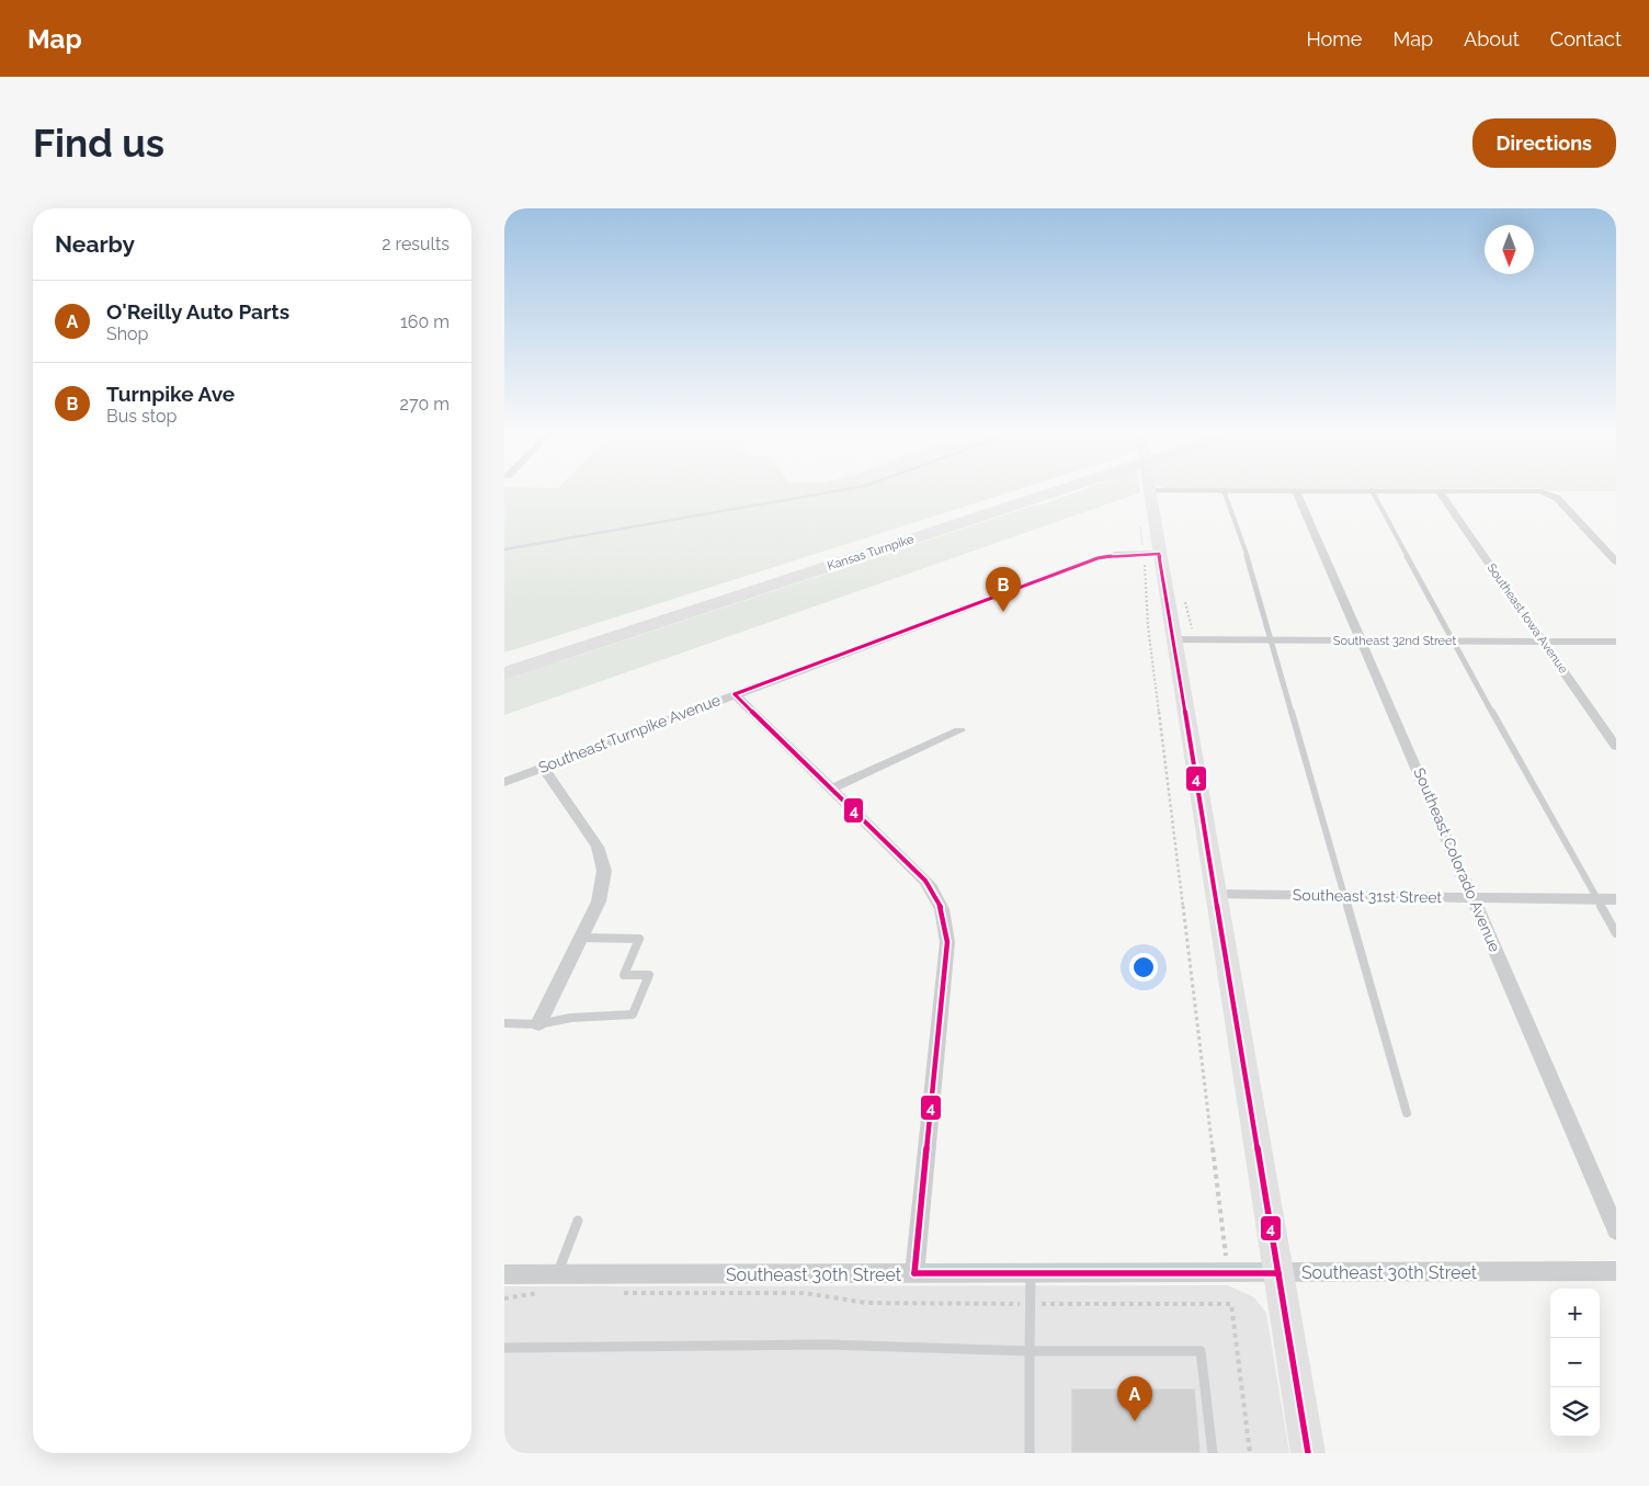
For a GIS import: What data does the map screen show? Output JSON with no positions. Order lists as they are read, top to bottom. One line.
{"streets":{"highway":["Kansas Turnpike"],"street":["Southeast Iowa Avenue","Southeast 32nd Street","Southeast Turnpike Avenue","Southeast Colorado Avenue","Southeast 31st Street","Southeast 30th Street"]},"crossings":[["Southeast Iowa Avenue","Southeast 32nd Street"],["Southeast 32nd Street","Southeast Colorado Avenue"],["Southeast Colorado Avenue","Southeast 31st Street"]],"lines":["transit line 4"],"north":"bottom","page":{"header":"Map","nav":["Home","Map","About","Contact"],"buttons":"Directions","title":"Find us","heading":["Nearby","2 results"],"list":[{"mark":"A","name":"O'Reilly Auto Parts","note":"Shop","value":"160 m"},{"mark":"B","name":"Turnpike Ave","note":"Bus stop","value":"270 m"}],"pins":["B","A"],"map_buttons":["+","−"]}}
